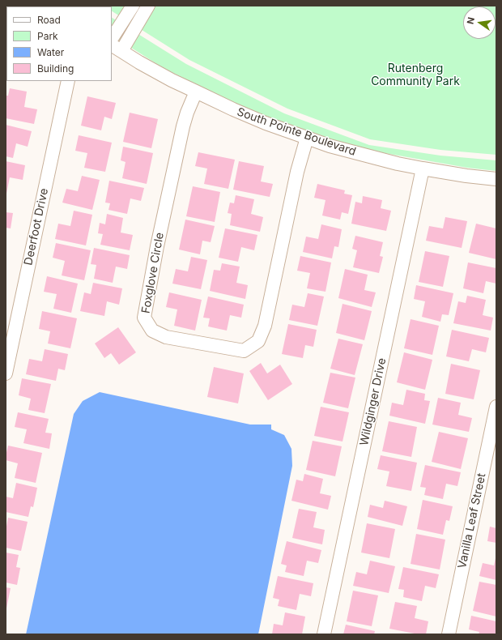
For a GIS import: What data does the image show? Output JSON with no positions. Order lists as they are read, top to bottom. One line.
{"streets":{"street":["South Pointe Boulevard","Deerfoot Drive","Foxglove Circle","Wildginger Drive","Vanilla Leaf Street"]},"crossings":[["South Pointe Boulevard","Foxglove Circle"],["South Pointe Boulevard","Wildginger Drive"]],"parks":["Rutenberg Community Park"],"legend":["Road","Park","Water","Building"],"north":"left"}
